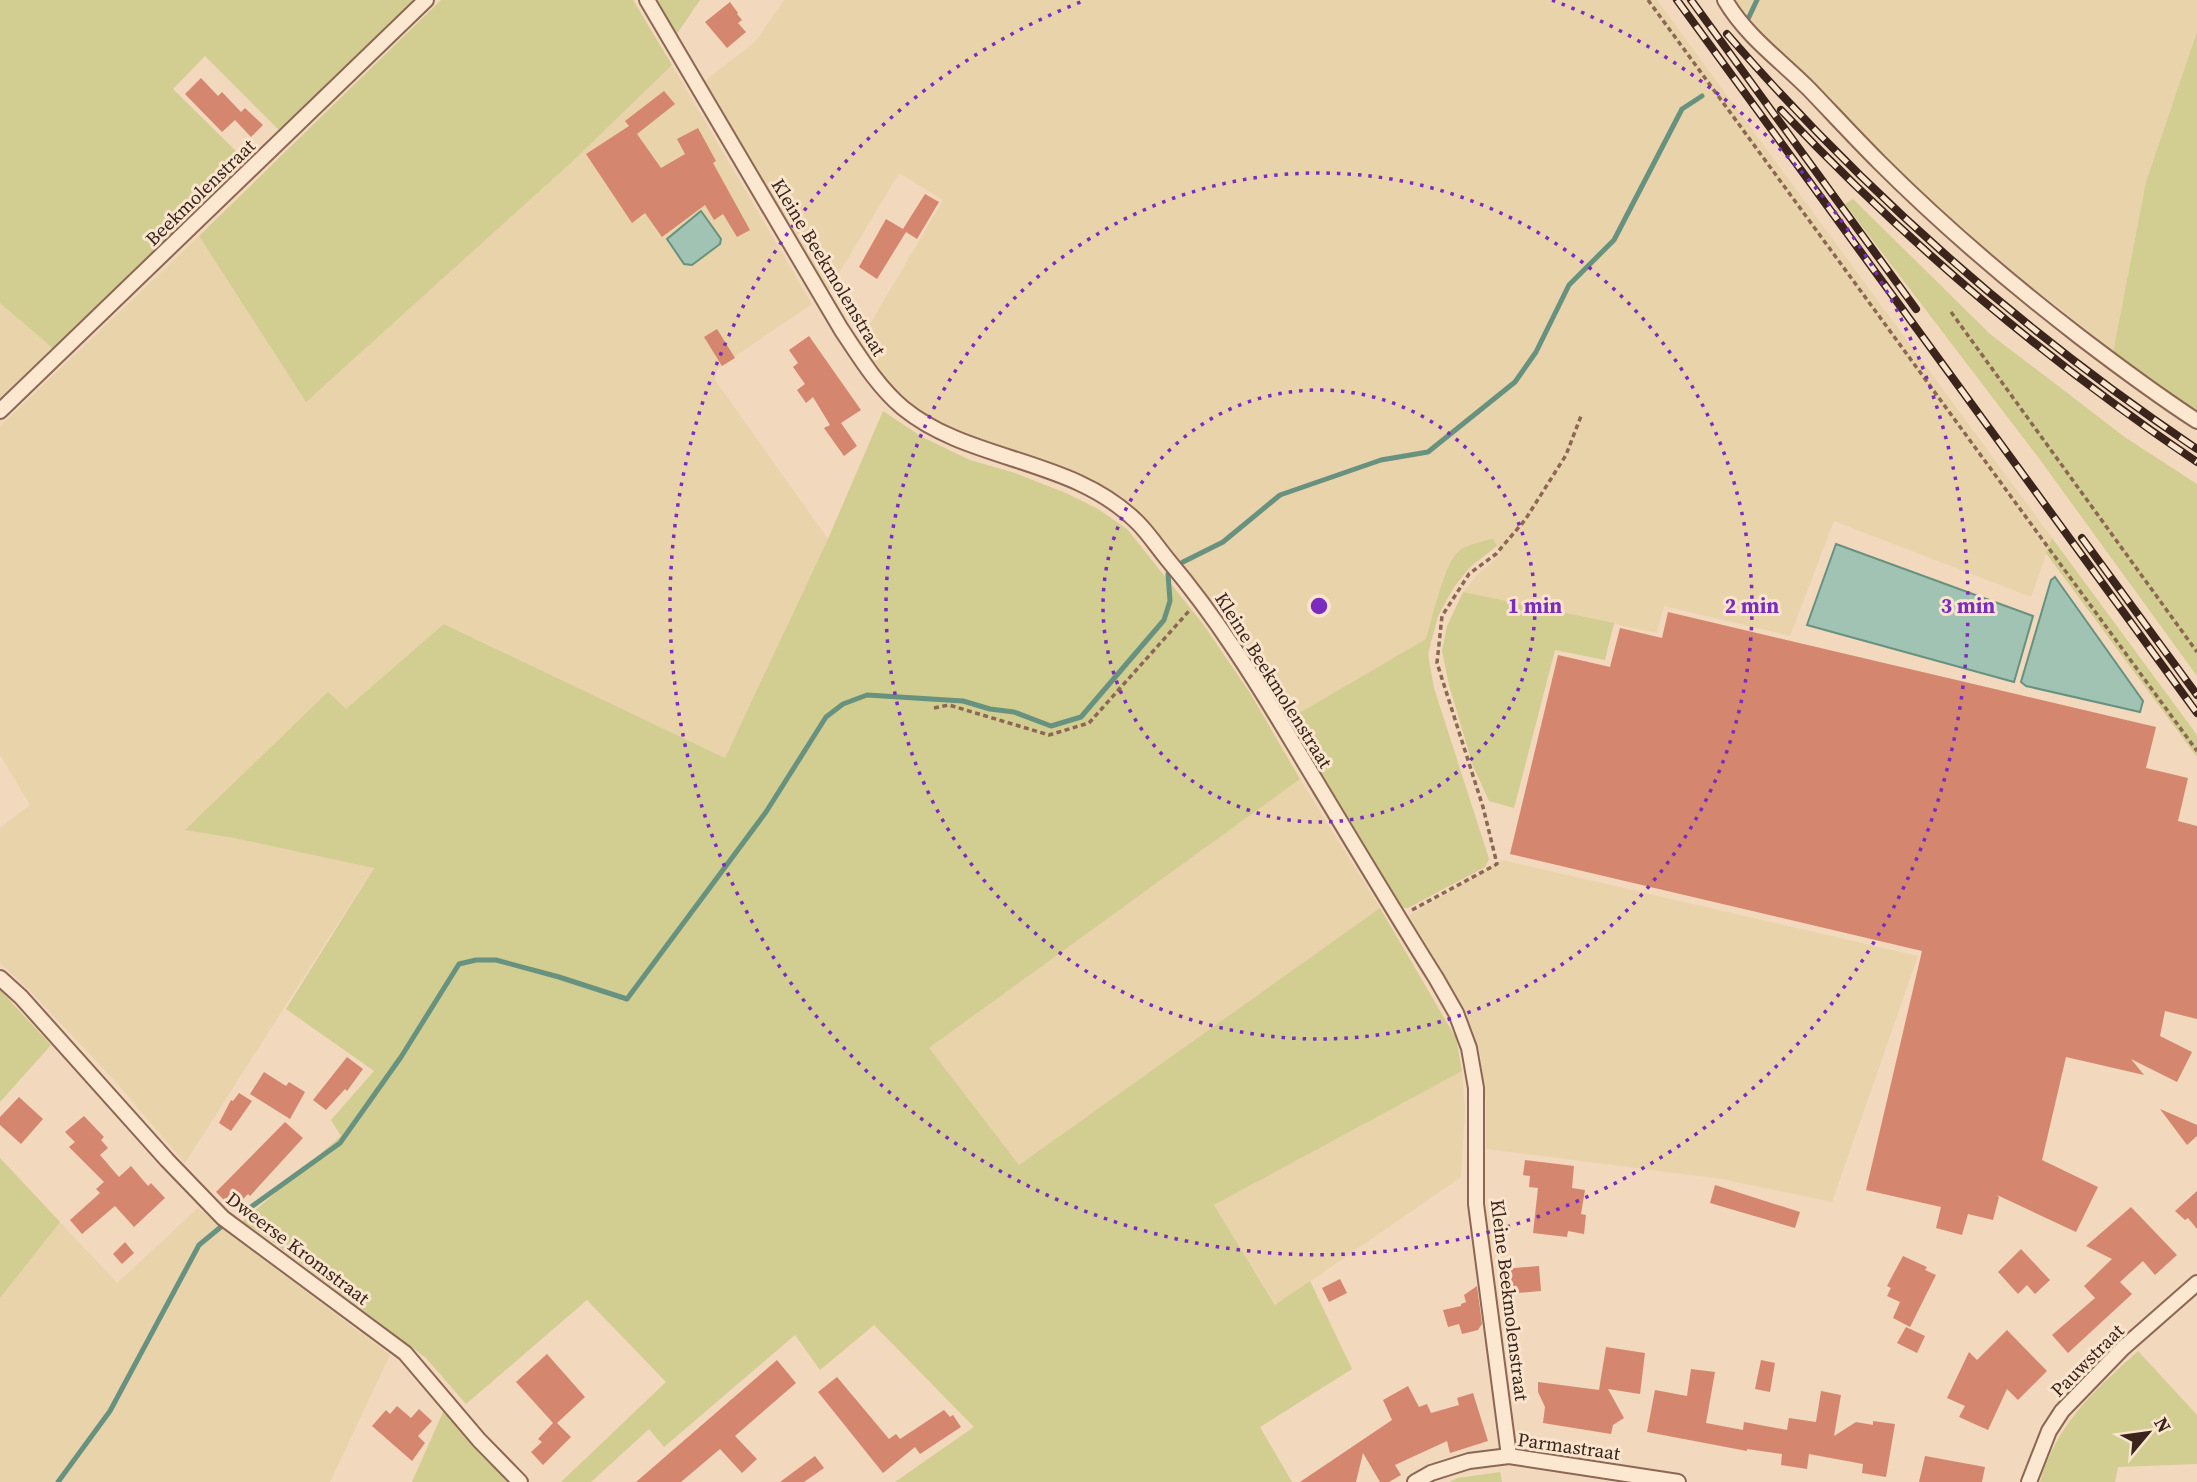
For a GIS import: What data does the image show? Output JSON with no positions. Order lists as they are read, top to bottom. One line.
{"streets":{"street":["Beekmolenstraat","Kleine Beekmolenstraat","Dweerse Kromstraat","Pauwstraat","Parmastraat"]},"crossings":[["Kleine Beekmolenstraat","Parmastraat"]],"north":"top right","rings":["1 min","2 min","3 min"]}
